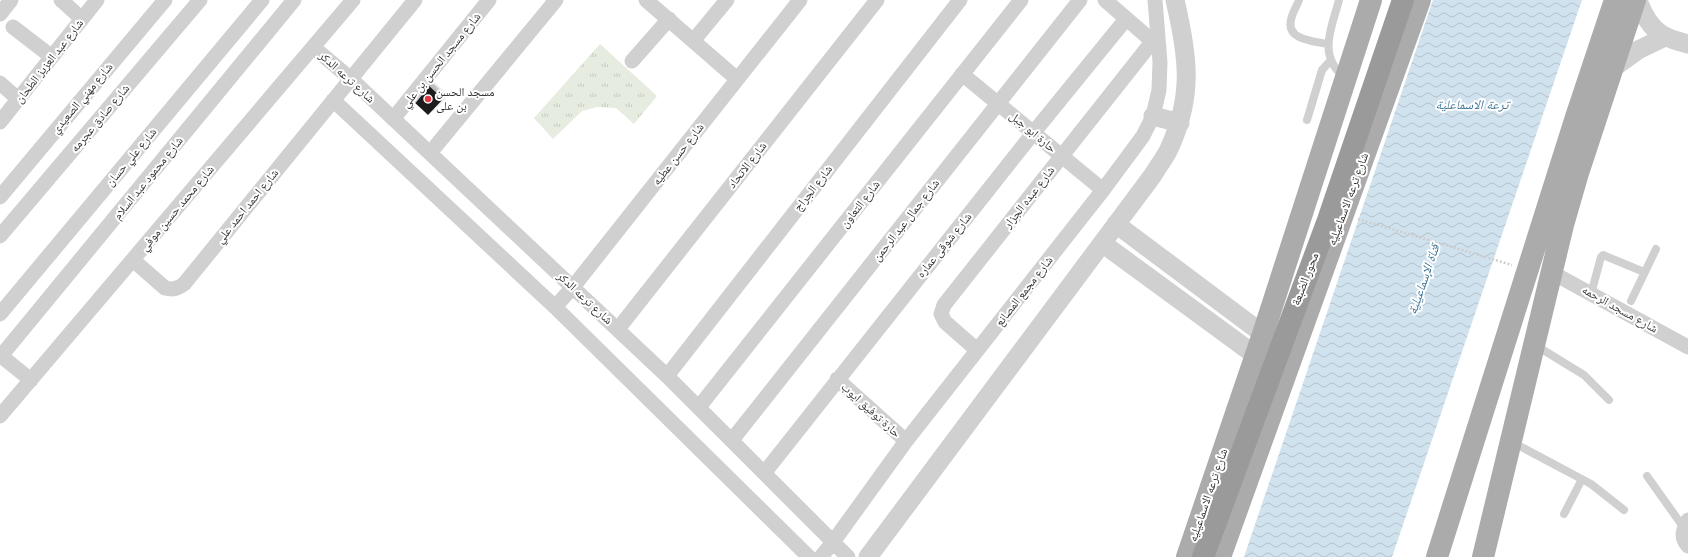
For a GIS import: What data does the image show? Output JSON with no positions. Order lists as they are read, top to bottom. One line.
{"streets":{"highway":["محور الضبعة"],"main road":["شارع ترعه الاسماعيليه"],"street":["شارع مسجد الحسن بن علي","شارع عبد العزيز الطحان","شارع ترعه الدكر","شارع مهني الصعيدي","شارع صادق عجرمه","حارة ابو جبل","شارع حسن عطيه","شارع علي حسان","شارع الاتحاد","شارع محمود عبد السلام","شارع الجراج","شارع عبده الجزار","شارع التعاون","شارع احمد احمد علي","شارع محمد حسين موفي","شارع جمال عبد الرحمن","شارع شوقى عماره","شارع مجمع المصانع","شارع مسجد الرحمه","حارة توفيق ايوب"]},"crossings":[["شارع مسجد الحسن بن علي","شارع ترعه الدكر"],["شارع ترعه الدكر","شارع حسن عطيه"],["شارع ترعه الدكر","شارع الاتحاد"],["شارع ترعه الدكر","شارع الجراج"],["شارع ترعه الدكر","شارع التعاون"],["شارع ترعه الدكر","شارع احمد احمد علي"],["شارع ترعه الدكر","شارع محمد حسين موفي"],["شارع ترعه الدكر","شارع جمال عبد الرحمن"],["شارع ترعه الدكر","شارع شوقى عماره"],["شارع ترعه الدكر","شارع مجمع المصانع"],["حارة ابو جبل","شارع عبده الجزار"],["حارة ابو جبل","شارع التعاون"],["حارة ابو جبل","شارع جمال عبد الرحمن"],["حارة ابو جبل","شارع شوقى عماره"],["حارة ابو جبل","شارع مجمع المصانع"],["شارع عبده الجزار","شارع مجمع المصانع"],["شارع احمد احمد علي","شارع محمد حسين موفي"],["شارع شوقى عماره","حارة توفيق ايوب"],["شارع مجمع المصانع","حارة توفيق ايوب"]],"water":["ترعة الاسماعلية","قناة الإسماعيلية"],"places":["مسجد الحسن بن على"]}
